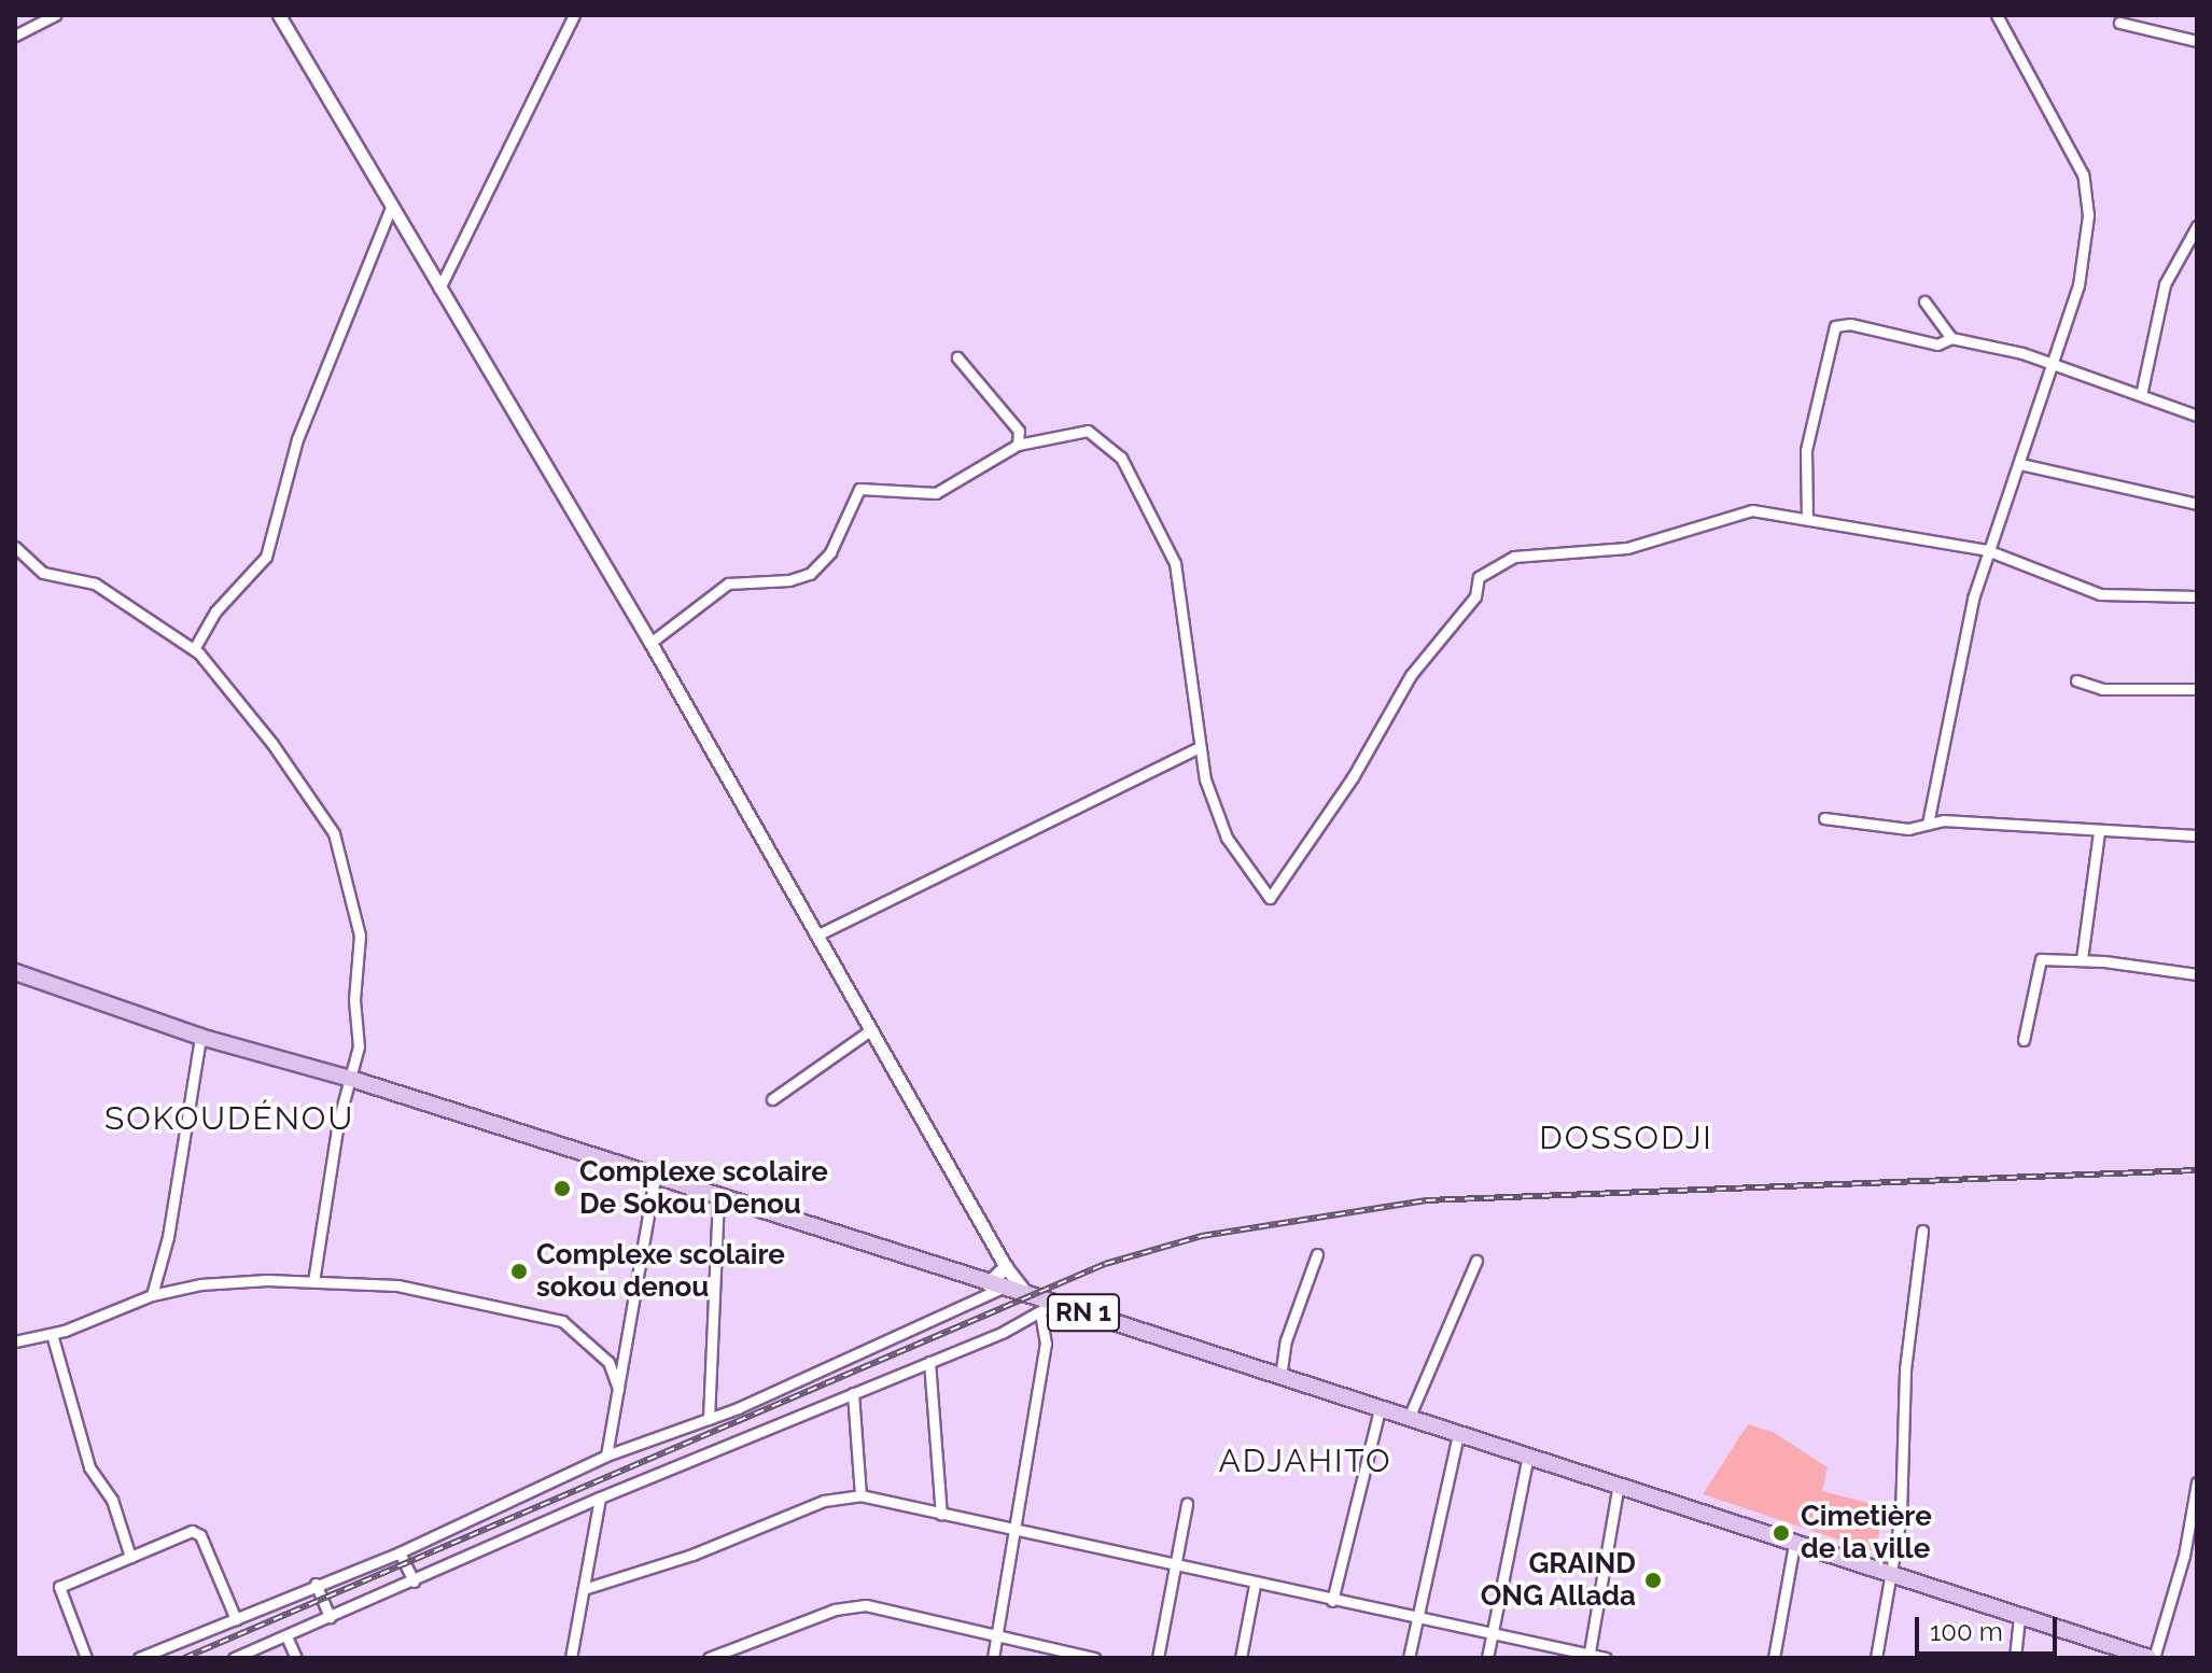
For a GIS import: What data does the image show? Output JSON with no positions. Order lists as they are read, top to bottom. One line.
{"streets":{"main road":["RN 1"]},"districts":["SOKOUDÉNOU","DOSSODJI","ADJAHITO"],"places":["Complexe scolaire De Sokou Denou","Complexe scolaire sokou denou","Cimetière de la ville","GRAIND ONG Allada"],"scale_bar":"100 m"}
